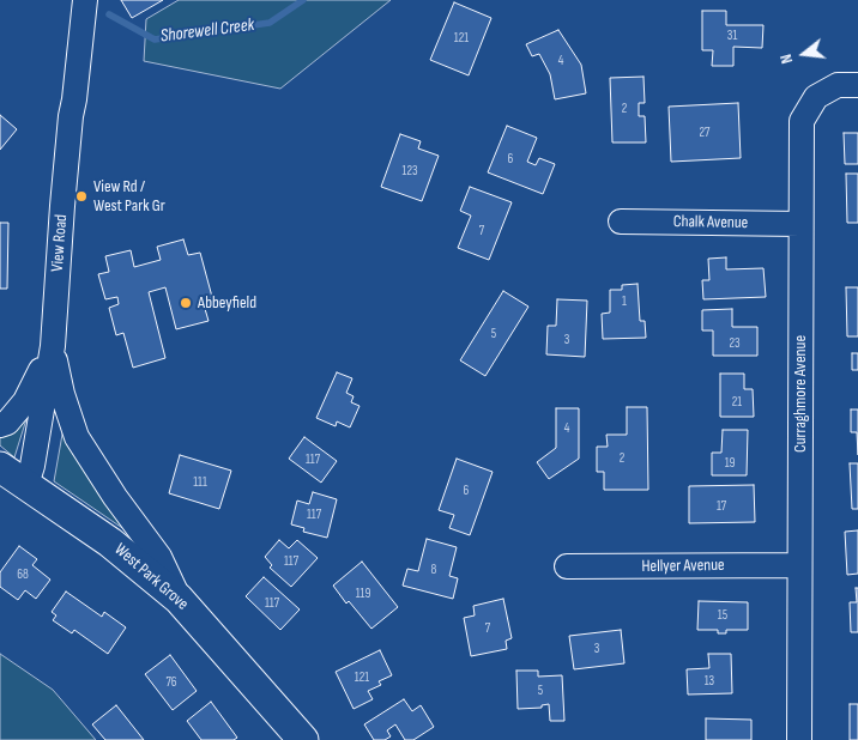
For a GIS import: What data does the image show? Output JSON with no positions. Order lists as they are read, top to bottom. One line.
{"streets":{"main road":["West Park Grove"],"street":["Chalk Avenue","View Road","Curraghmore Avenue","Hellyer Avenue"]},"crossings":[["Chalk Avenue","Curraghmore Avenue"],["View Road","West Park Grove"],["Curraghmore Avenue","Hellyer Avenue"]],"water":["Shorewell Creek"],"places":["View Rd / West Park Gr","Abbeyfield"],"house_numbers":["31","121","4","2","27","6","123","7","1","5","3","23","21","4","2","117","19","111","6","17","117","117","8","68","119","117","15","7","3","121","13","76","5"],"north":"left"}
